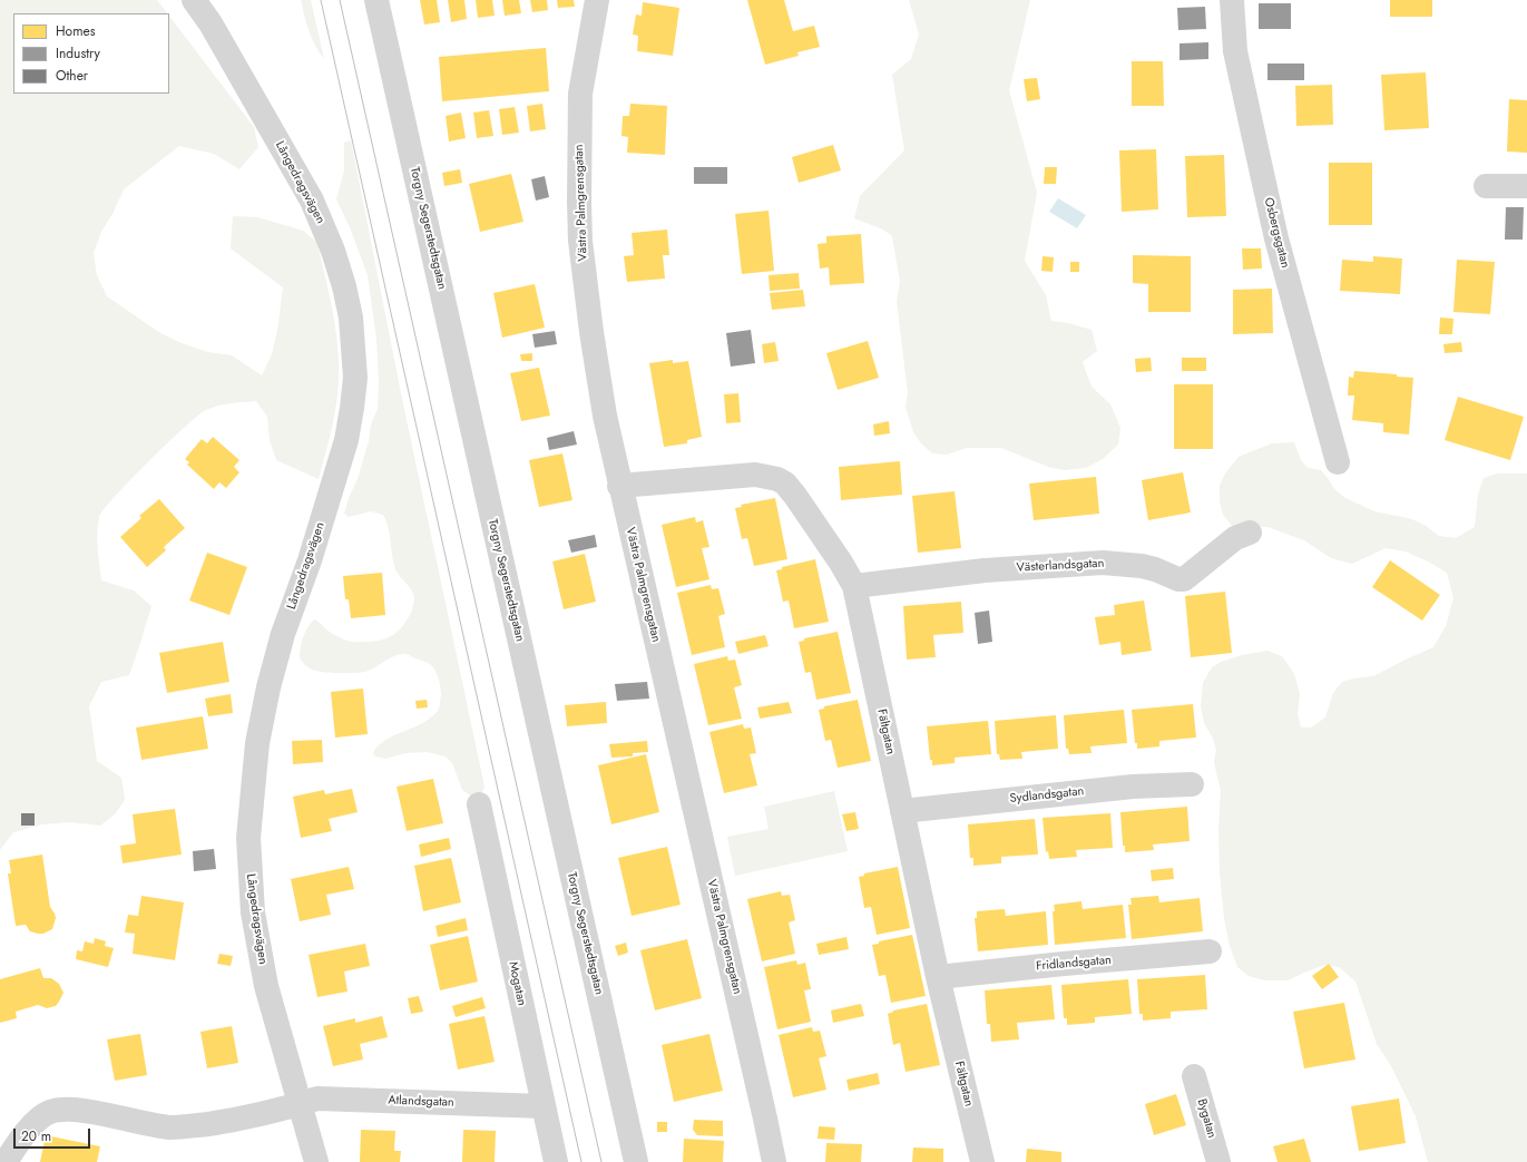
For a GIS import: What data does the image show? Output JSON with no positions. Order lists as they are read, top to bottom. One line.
{"streets":{"street":["Långedragsvägen","Västra Palmgrensgatan","Torgny Segerstedtsgatan","Osbergsgatan","Västerlandsgatan","Fältgatan","Sydlandsgatan","Fridlandsgatan","Mogatan","Atlandsgatan","Bygatan"]},"crossings":[["Långedragsvägen","Atlandsgatan"],["Västra Palmgrensgatan","Fältgatan"],["Västerlandsgatan","Fältgatan"],["Fältgatan","Sydlandsgatan"],["Fältgatan","Fridlandsgatan"],["Mogatan","Atlandsgatan"]],"legend":["Homes","Industry","Other"],"scale_bar":"20 m"}
